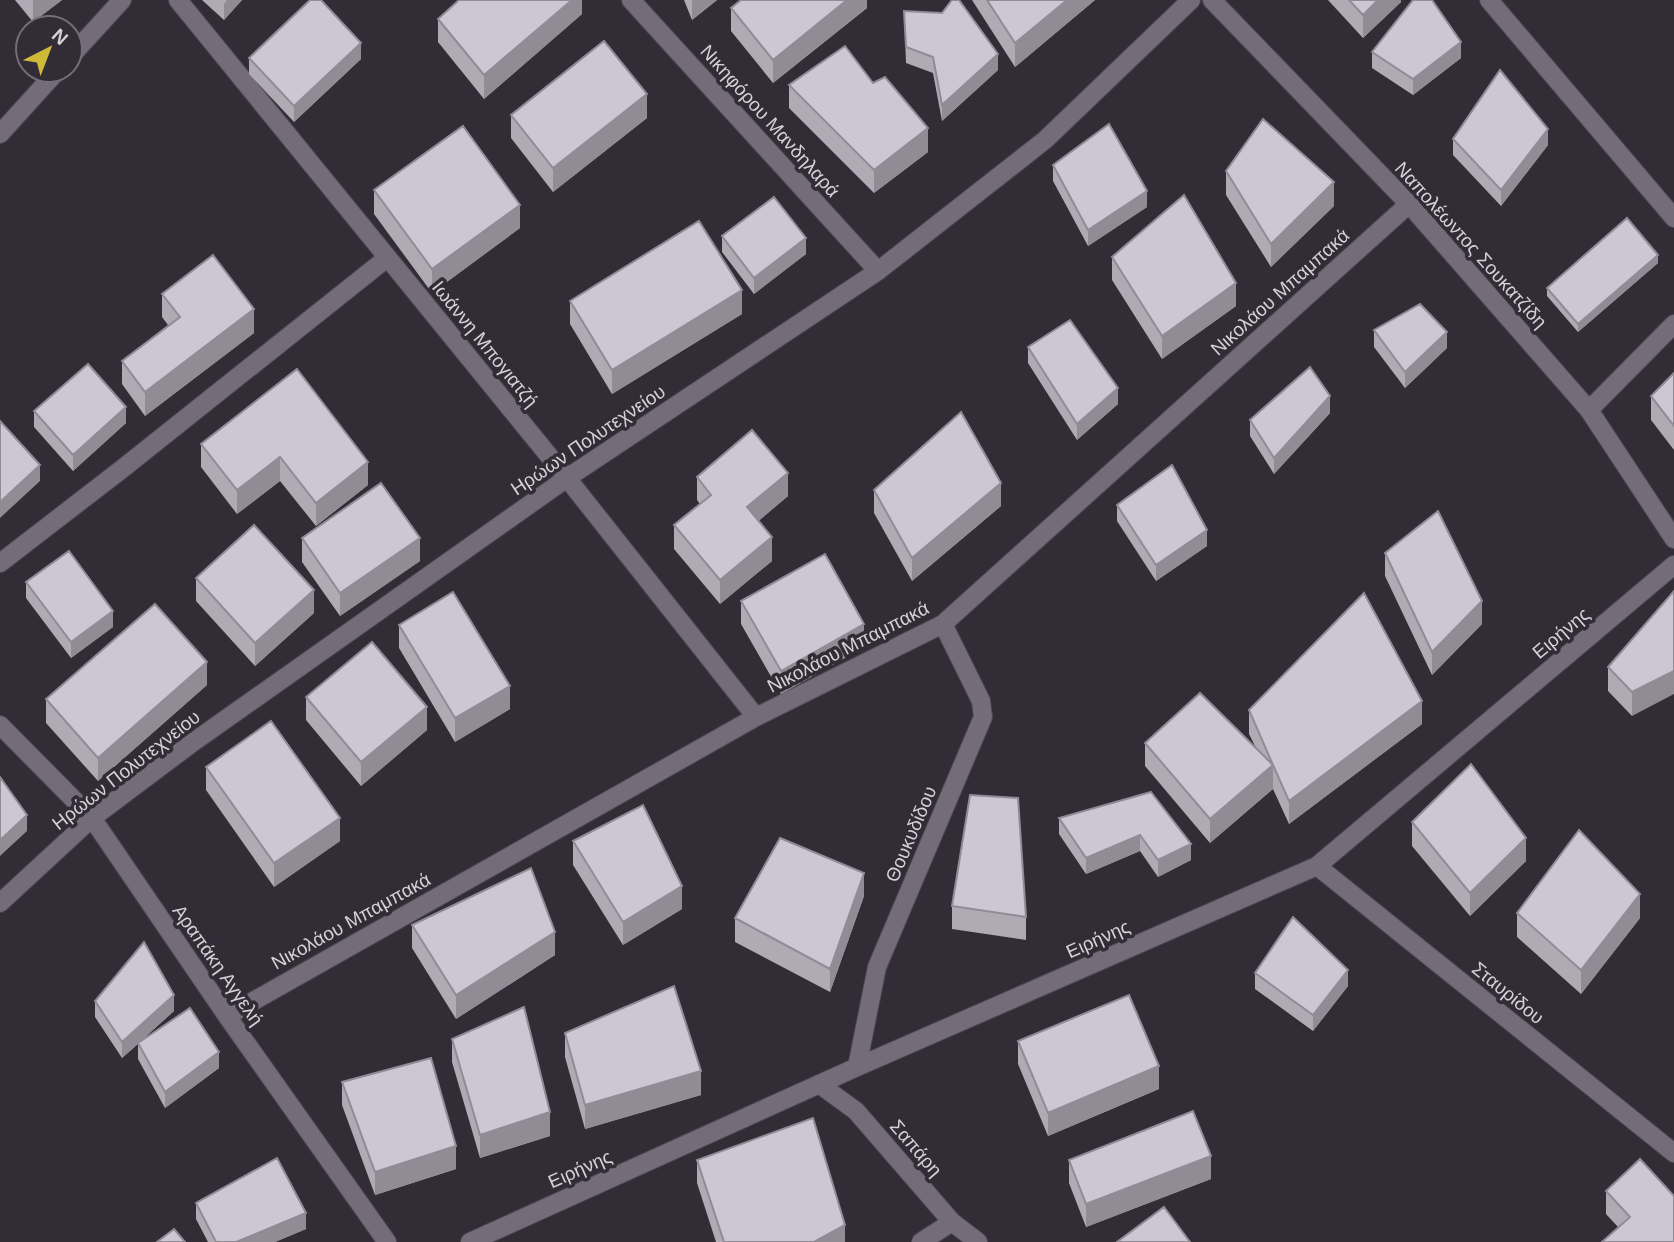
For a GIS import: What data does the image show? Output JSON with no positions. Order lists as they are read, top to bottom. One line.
{"streets":{"street":["Νικηφόρου Μανδηλαρά","Ναπολέωντος Σουκατζίδη","Νικολάου Μπαμπακά","Ιωάννη Μπογιατζή","Ηρώων Πολυτεχνείου","Ειρήνης","Θουκυδίδου","Αραπάκη Αγγελή","Σταυρίδου","Σαπάρη"]},"crossings":[["Νικηφόρου Μανδηλαρά","Ηρώων Πολυτεχνείου"],["Ναπολέωντος Σουκατζίδη","Νικολάου Μπαμπακά"],["Νικολάου Μπαμπακά","Ιωάννη Μπογιατζή"],["Νικολάου Μπαμπακά","Θουκυδίδου"],["Νικολάου Μπαμπακά","Αραπάκη Αγγελή"],["Ιωάννη Μπογιατζή","Ηρώων Πολυτεχνείου"],["Ηρώων Πολυτεχνείου","Αραπάκη Αγγελή"],["Ειρήνης","Θουκυδίδου"],["Ειρήνης","Σταυρίδου"],["Ειρήνης","Σαπάρη"]],"north":"top right"}
